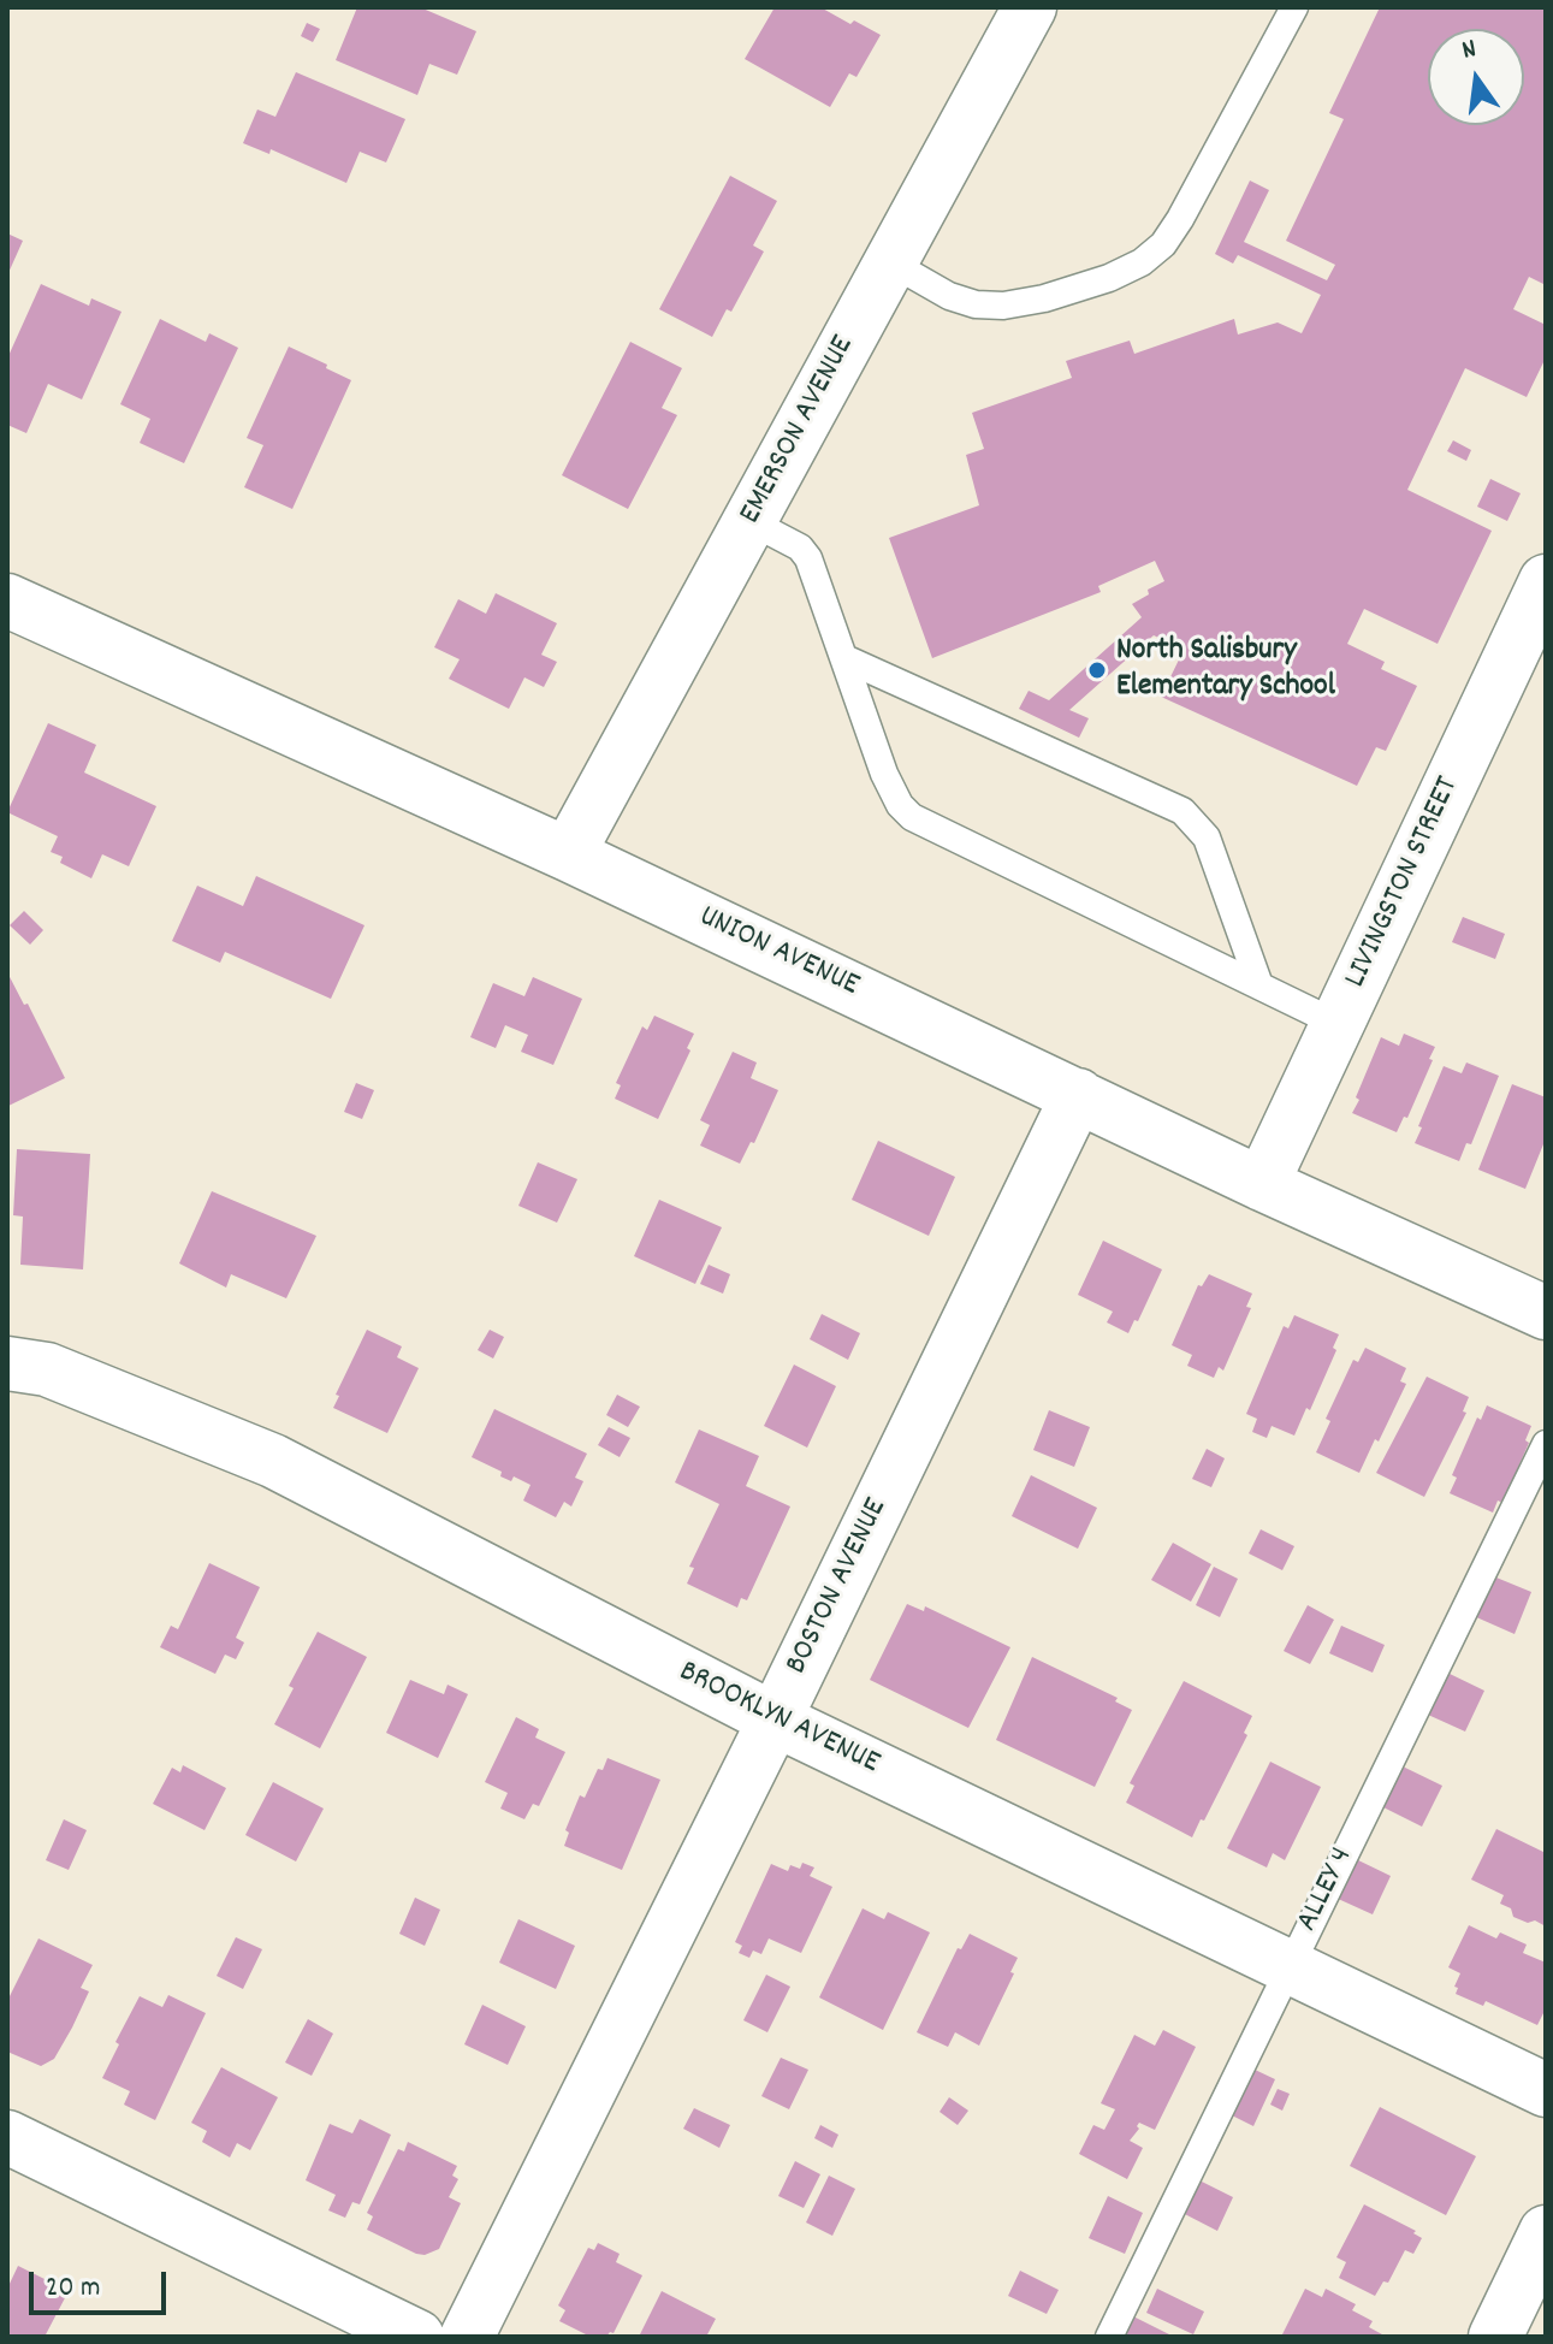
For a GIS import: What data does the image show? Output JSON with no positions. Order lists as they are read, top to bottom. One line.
{"streets":{"street":["EMERSON AVENUE","LIVINGSTON STREET","UNION AVENUE","BOSTON AVENUE","BROOKLYN AVENUE"],"lane":["ALLEY 4"]},"crossings":[["EMERSON AVENUE","UNION AVENUE"],["LIVINGSTON STREET","UNION AVENUE"],["UNION AVENUE","BOSTON AVENUE"],["BOSTON AVENUE","BROOKLYN AVENUE"],["BROOKLYN AVENUE","ALLEY 4"]],"places":["North Salisbury Elementary School"],"scale_bar":"20 m","north":"top"}
